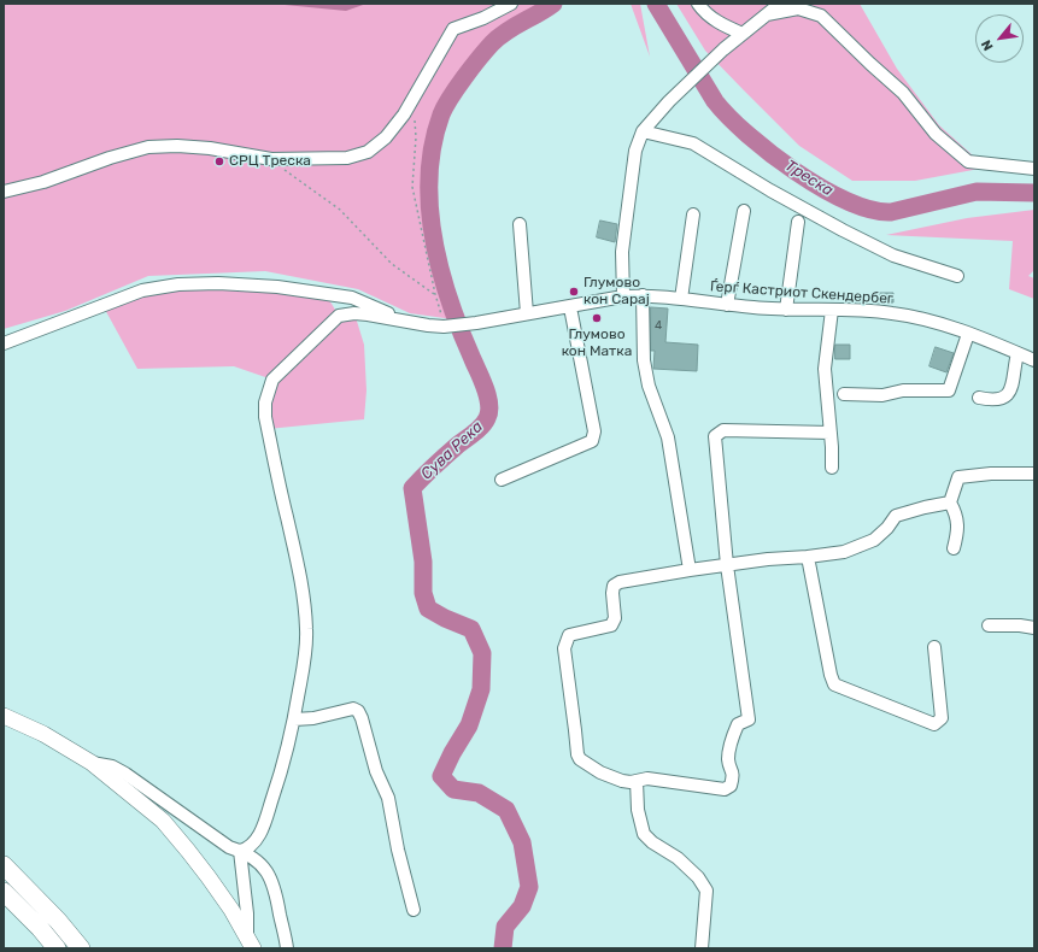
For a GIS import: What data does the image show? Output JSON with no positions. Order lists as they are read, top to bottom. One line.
{"streets":{"street":["Ѓерѓ Кастриот Скендербег"]},"water":["Треска","Сува Река"],"places":["СРЦ Треска","Глумово кон Сарај","Глумово кон Матка"],"house_numbers":["4"],"north":"bottom left"}
